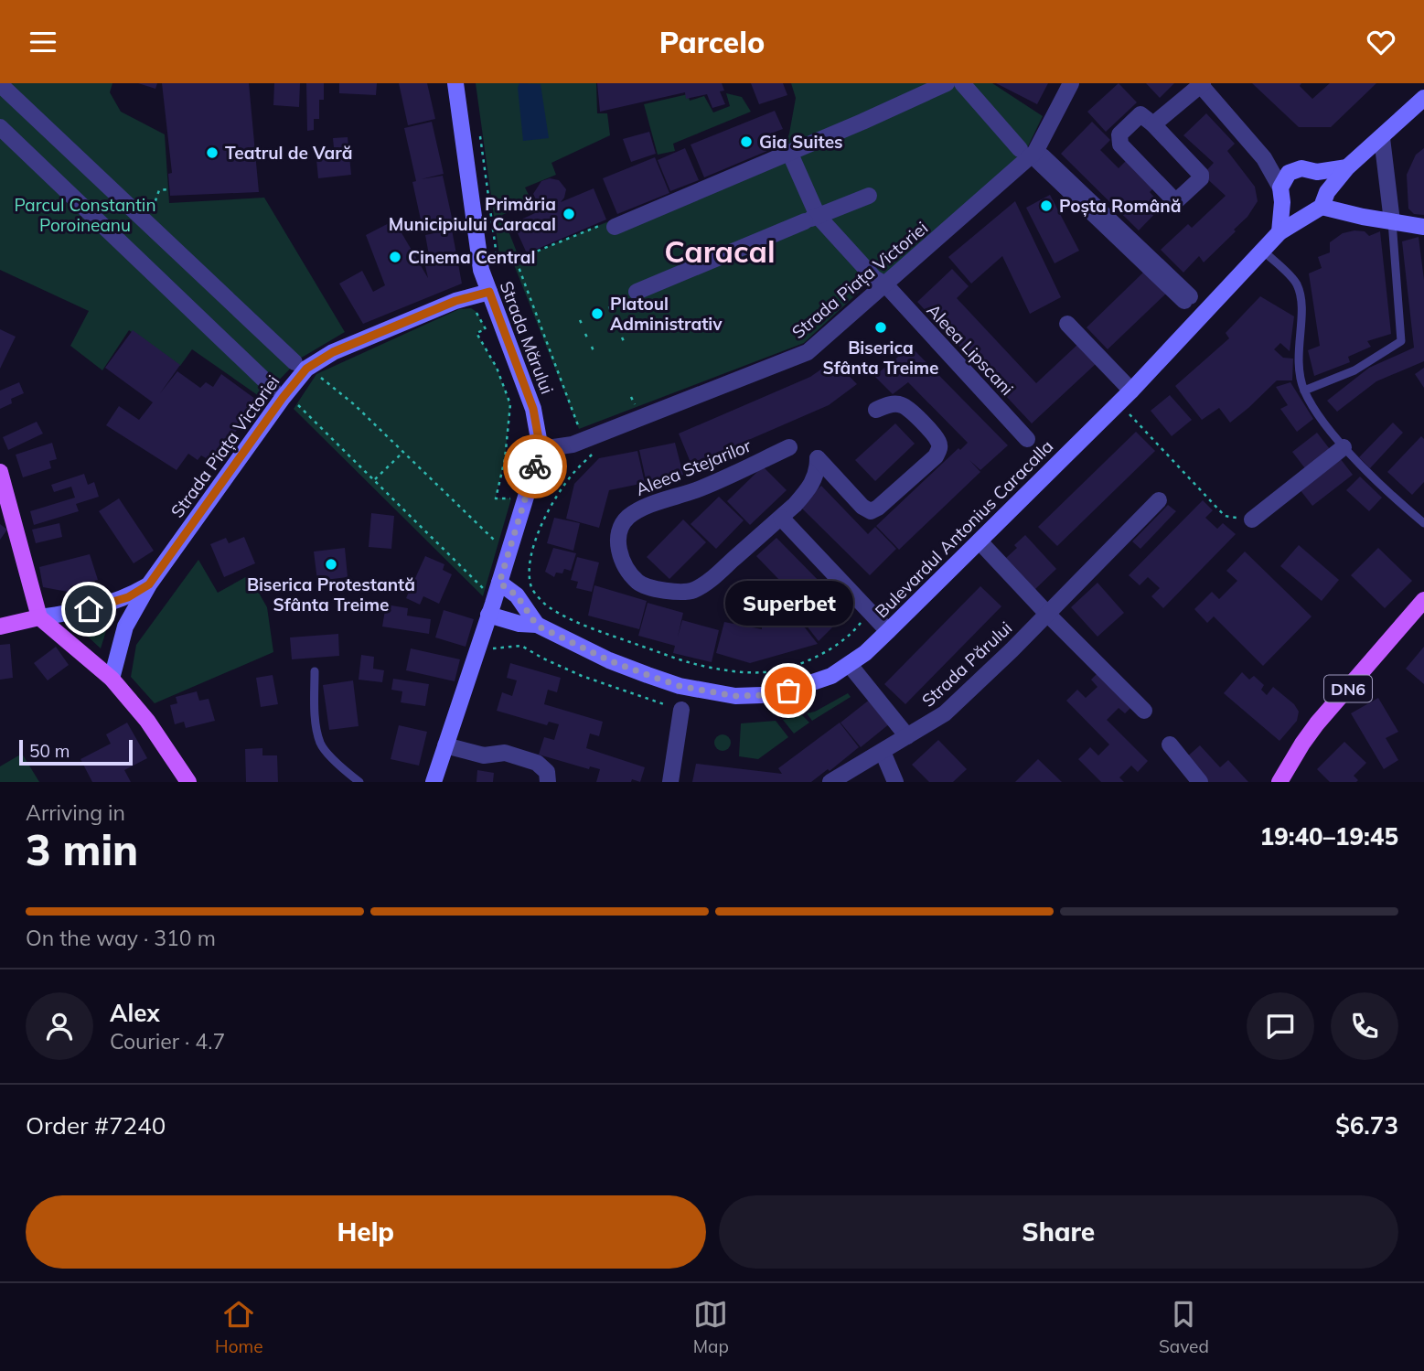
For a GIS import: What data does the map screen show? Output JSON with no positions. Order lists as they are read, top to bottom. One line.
{"streets":{"main road":["Strada Piața Victoriei","Strada Mărului","Bulevardul Antonius Caracalla","DN6"],"street":["Aleea Lipscani","Aleea Stejarilor","Strada Părului"]},"crossings":[["Strada Piața Victoriei","Strada Mărului"],["Strada Piața Victoriei","Aleea Lipscani"],["Strada Mărului","Bulevardul Antonius Caracalla"]],"districts":["Caracal"],"parks":["Parcul Constantin Poroineanu"],"places":["Gia Suites","Teatrul de Vară","Poșta Română","Primăria Municipiului Caracal","Cinema Central","Platoul Administrativ","Biserica Sfânta Treime","Biserica Protestantă Sfânta Treime","Superbet"],"scale_bar":"50 m","page":{"header":"Parcelo","bubble":"Superbet","scale":"50 m","heading":["3 min","Arriving in","19:40–19:45"],"panel":["Alex","Courier · 4.7","Order #7240","$6.73"],"bar":"On the way · 310 m","buttons":["Help","Share"],"tabs":["Home","Map","Saved"]}}
